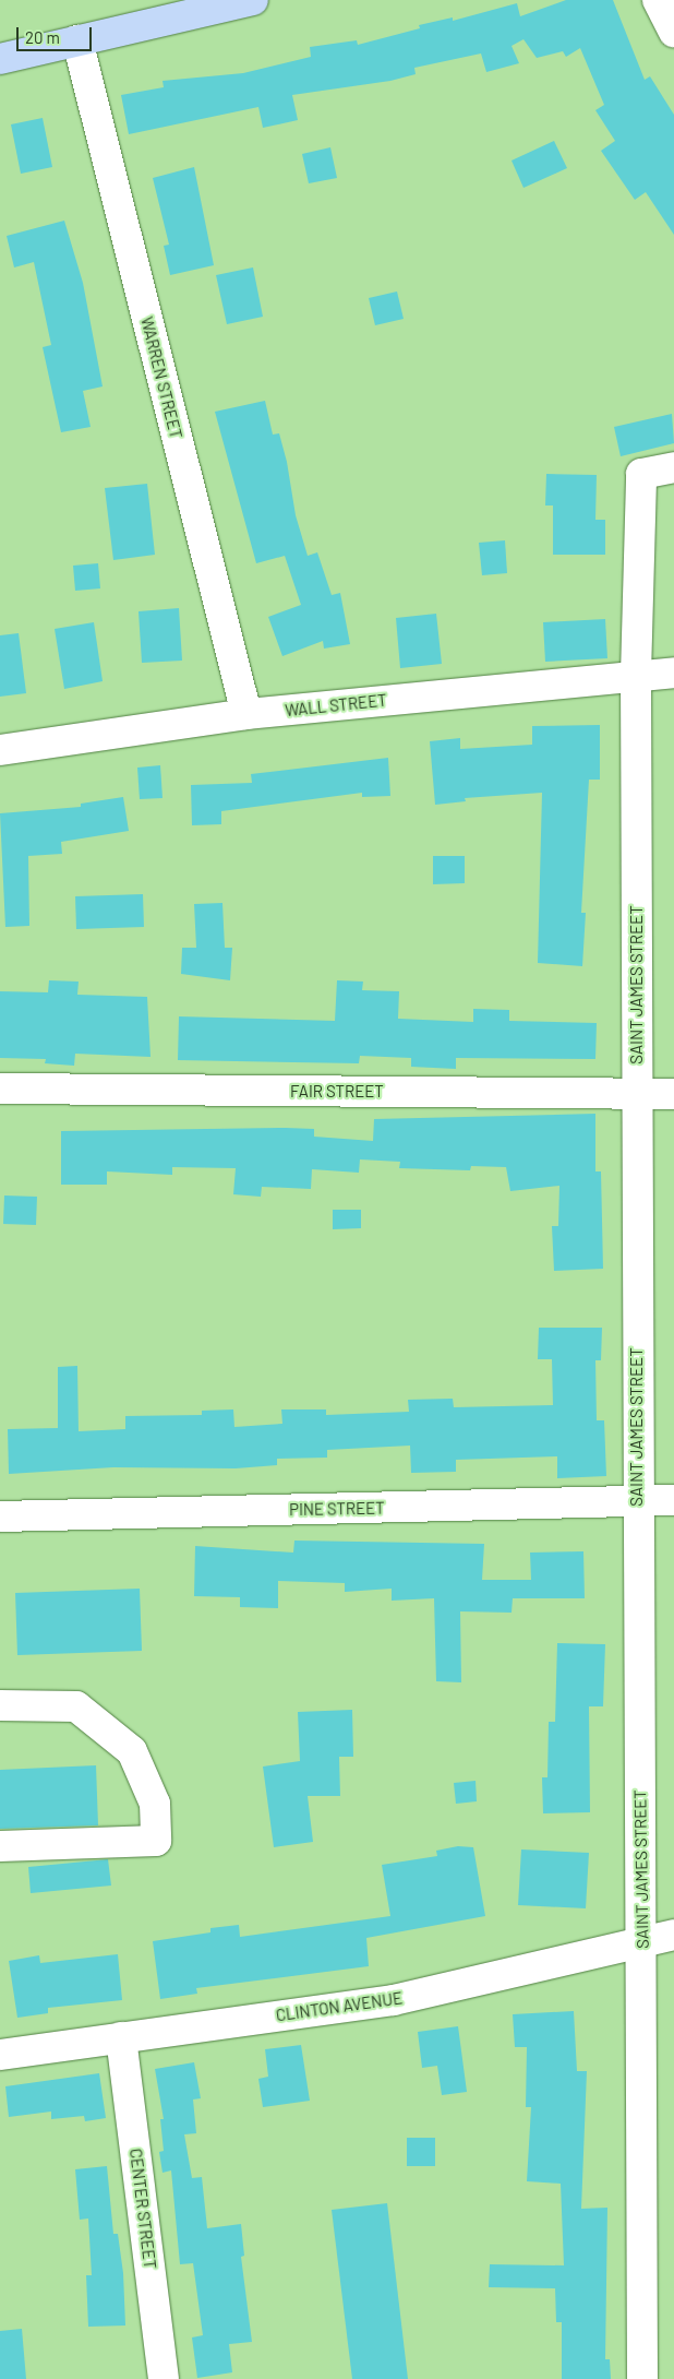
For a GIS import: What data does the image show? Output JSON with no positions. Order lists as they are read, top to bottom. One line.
{"streets":{"street":["WARREN STREET","WALL STREET","SAINT JAMES STREET","FAIR STREET","PINE STREET","CLINTON AVENUE","CENTER STREET"]},"crossings":[["WARREN STREET","WALL STREET"],["WALL STREET","SAINT JAMES STREET"],["SAINT JAMES STREET","FAIR STREET"],["SAINT JAMES STREET","PINE STREET"],["SAINT JAMES STREET","CLINTON AVENUE"],["CLINTON AVENUE","CENTER STREET"]],"scale_bar":"20 m"}
